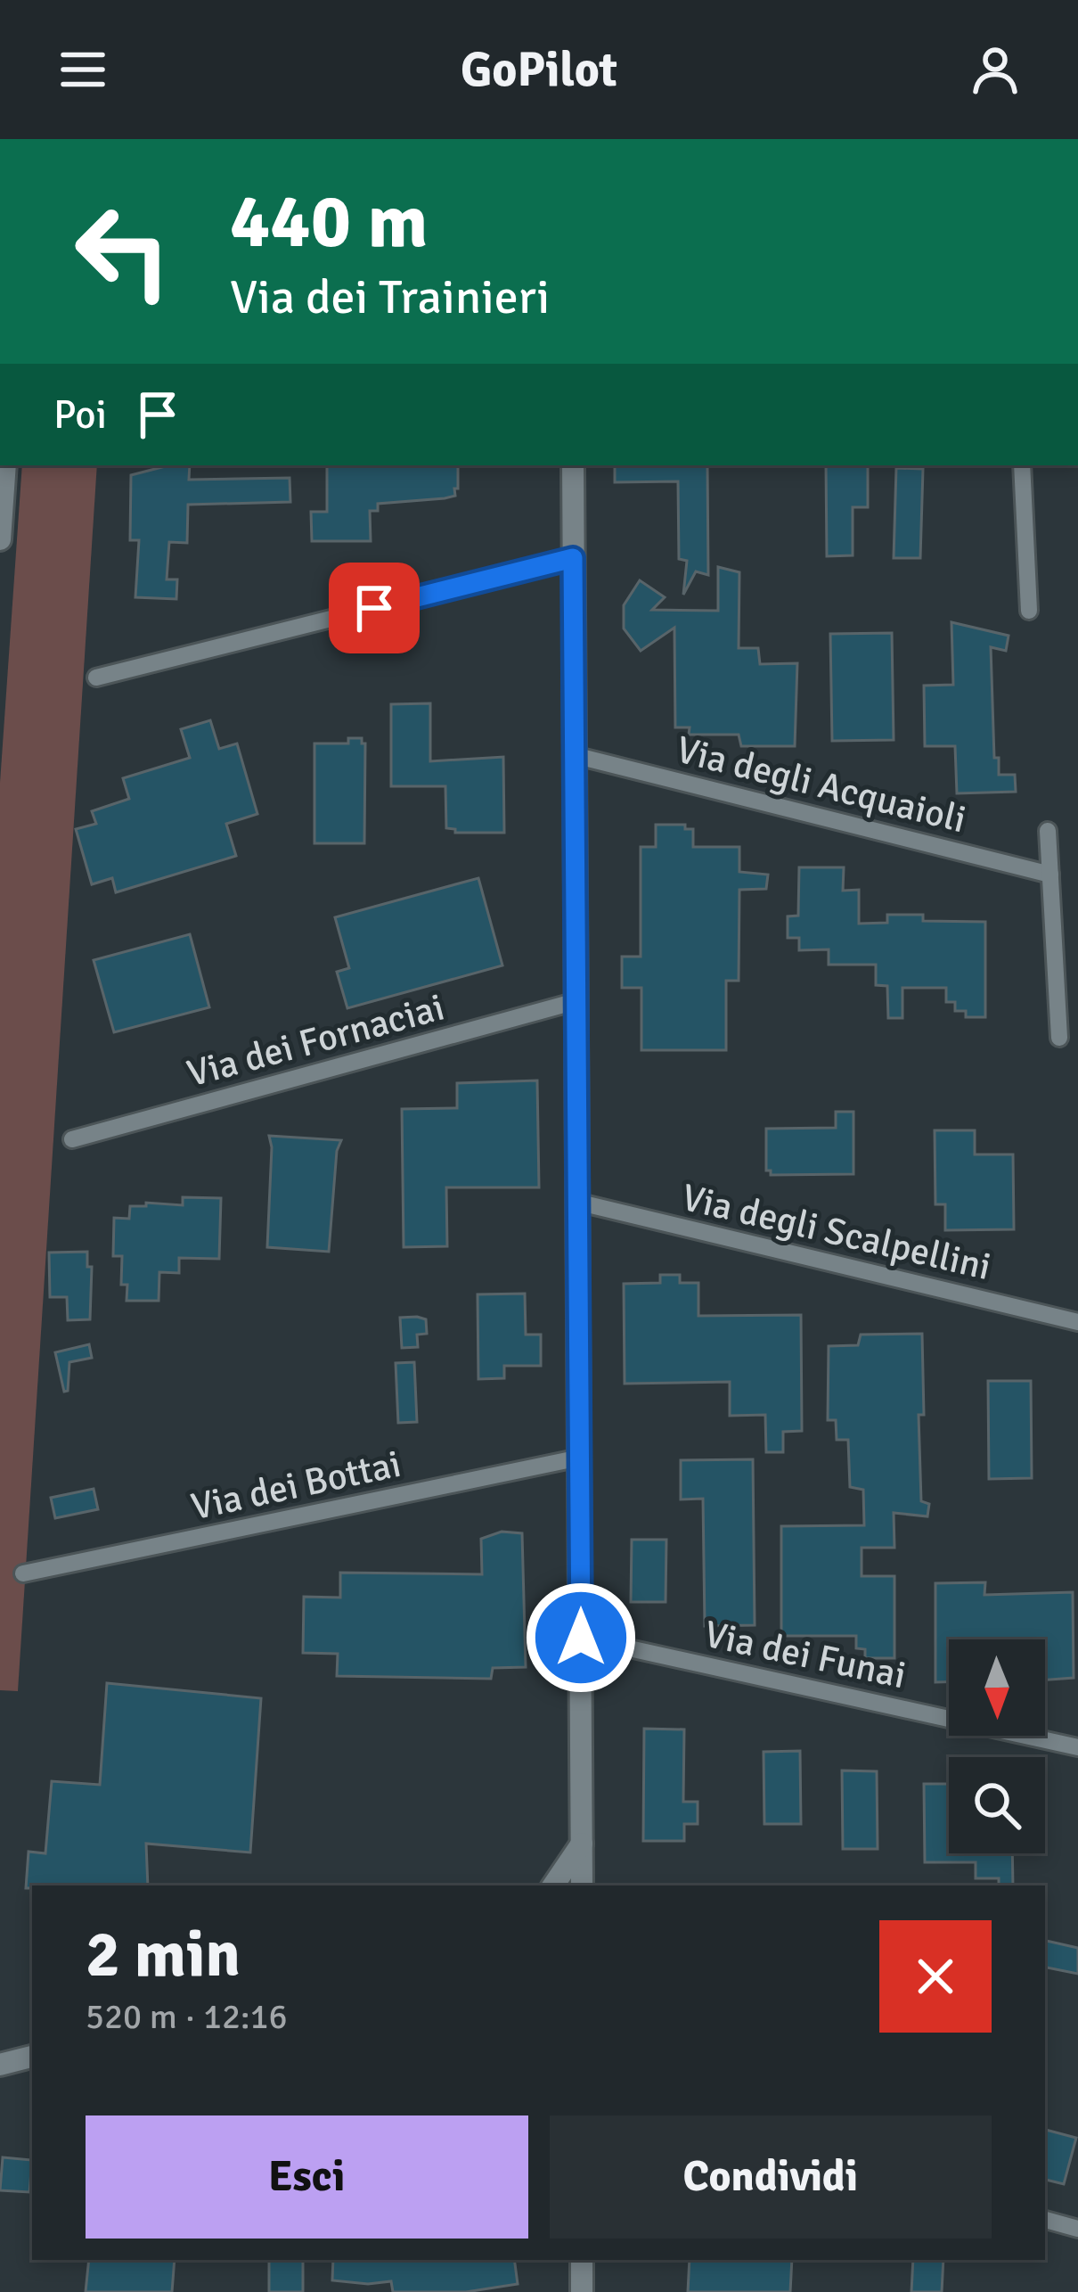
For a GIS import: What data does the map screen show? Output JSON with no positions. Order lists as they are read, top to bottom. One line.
{"streets":{"street":["Via degli Acquaioli","Via dei Fornaciai","Via degli Scalpellini","Via dei Bottai","Via dei Funai"]},"north":"bottom","page":{"header":"GoPilot","turn":["440 m","Via dei Trainieri"],"then":"Poi","heading":["2 min","520 m · 12:16"],"buttons":["Esci","Condividi"]}}
